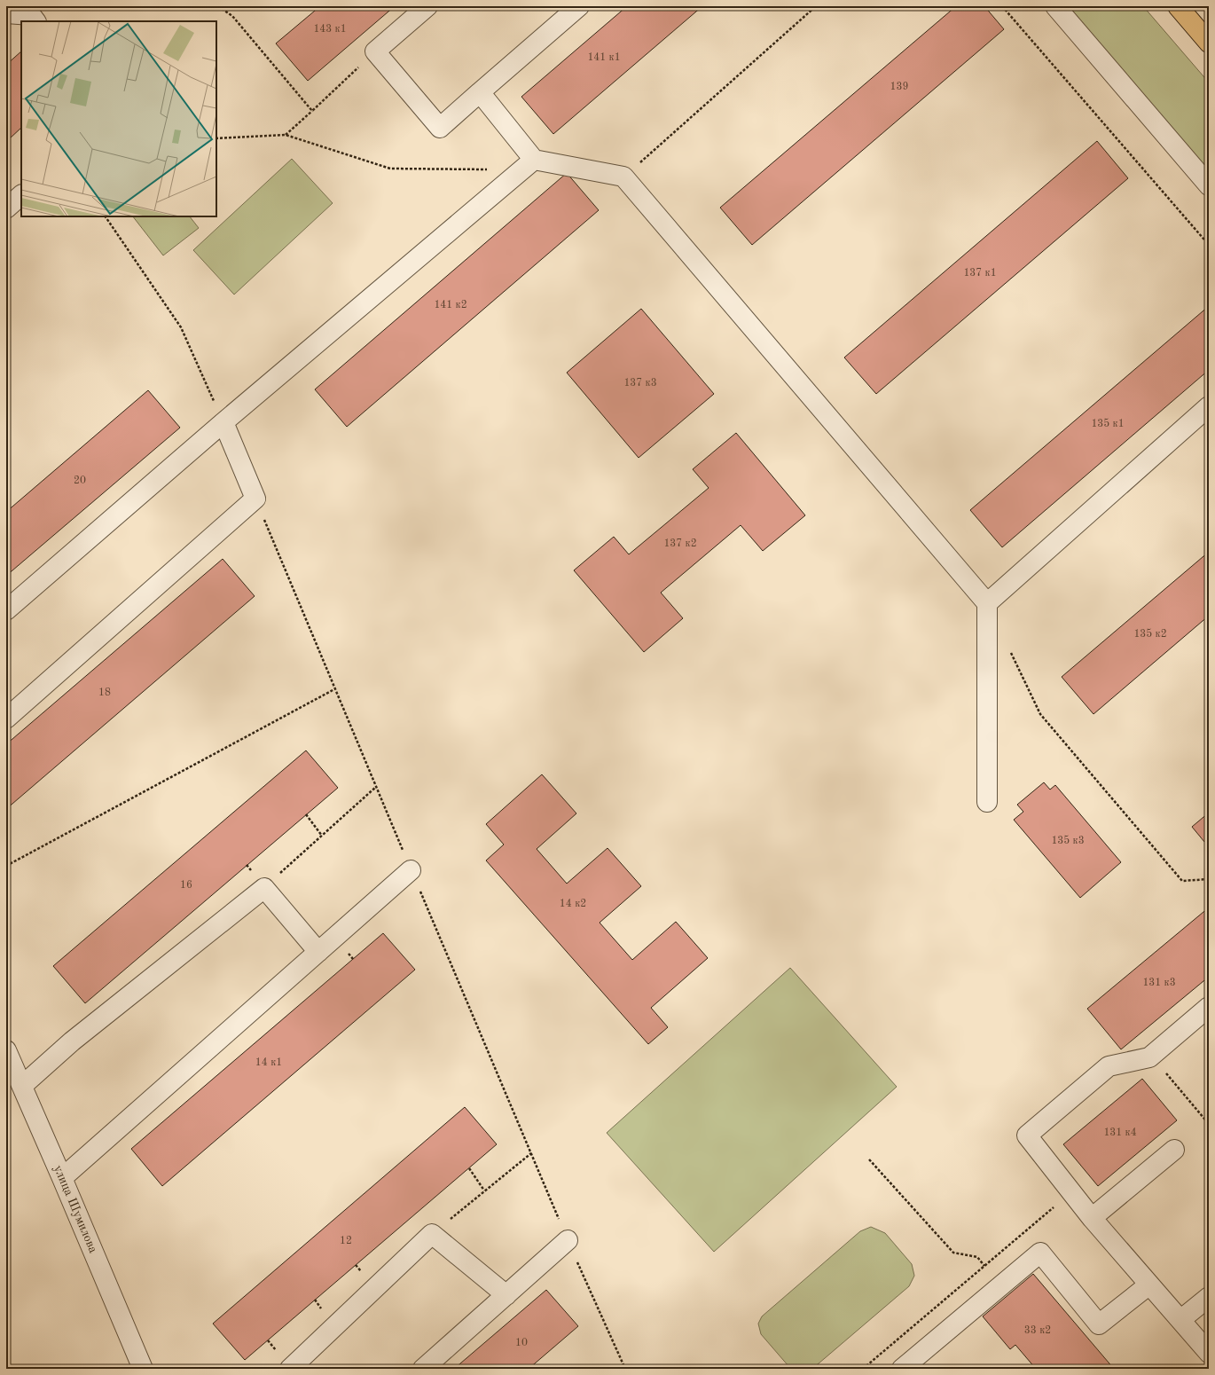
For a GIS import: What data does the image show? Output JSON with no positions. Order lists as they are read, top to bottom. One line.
{"streets":{"street":["улица Шумилова"]},"house_numbers":["143 к1","141 к1","139","137 к1","141 к2","137 к3","135 к1","20","137 к2","135 к2","18","135 к3","16","14 к2","131 к3","14 к1","131 к4","12","33 к2","10"]}
